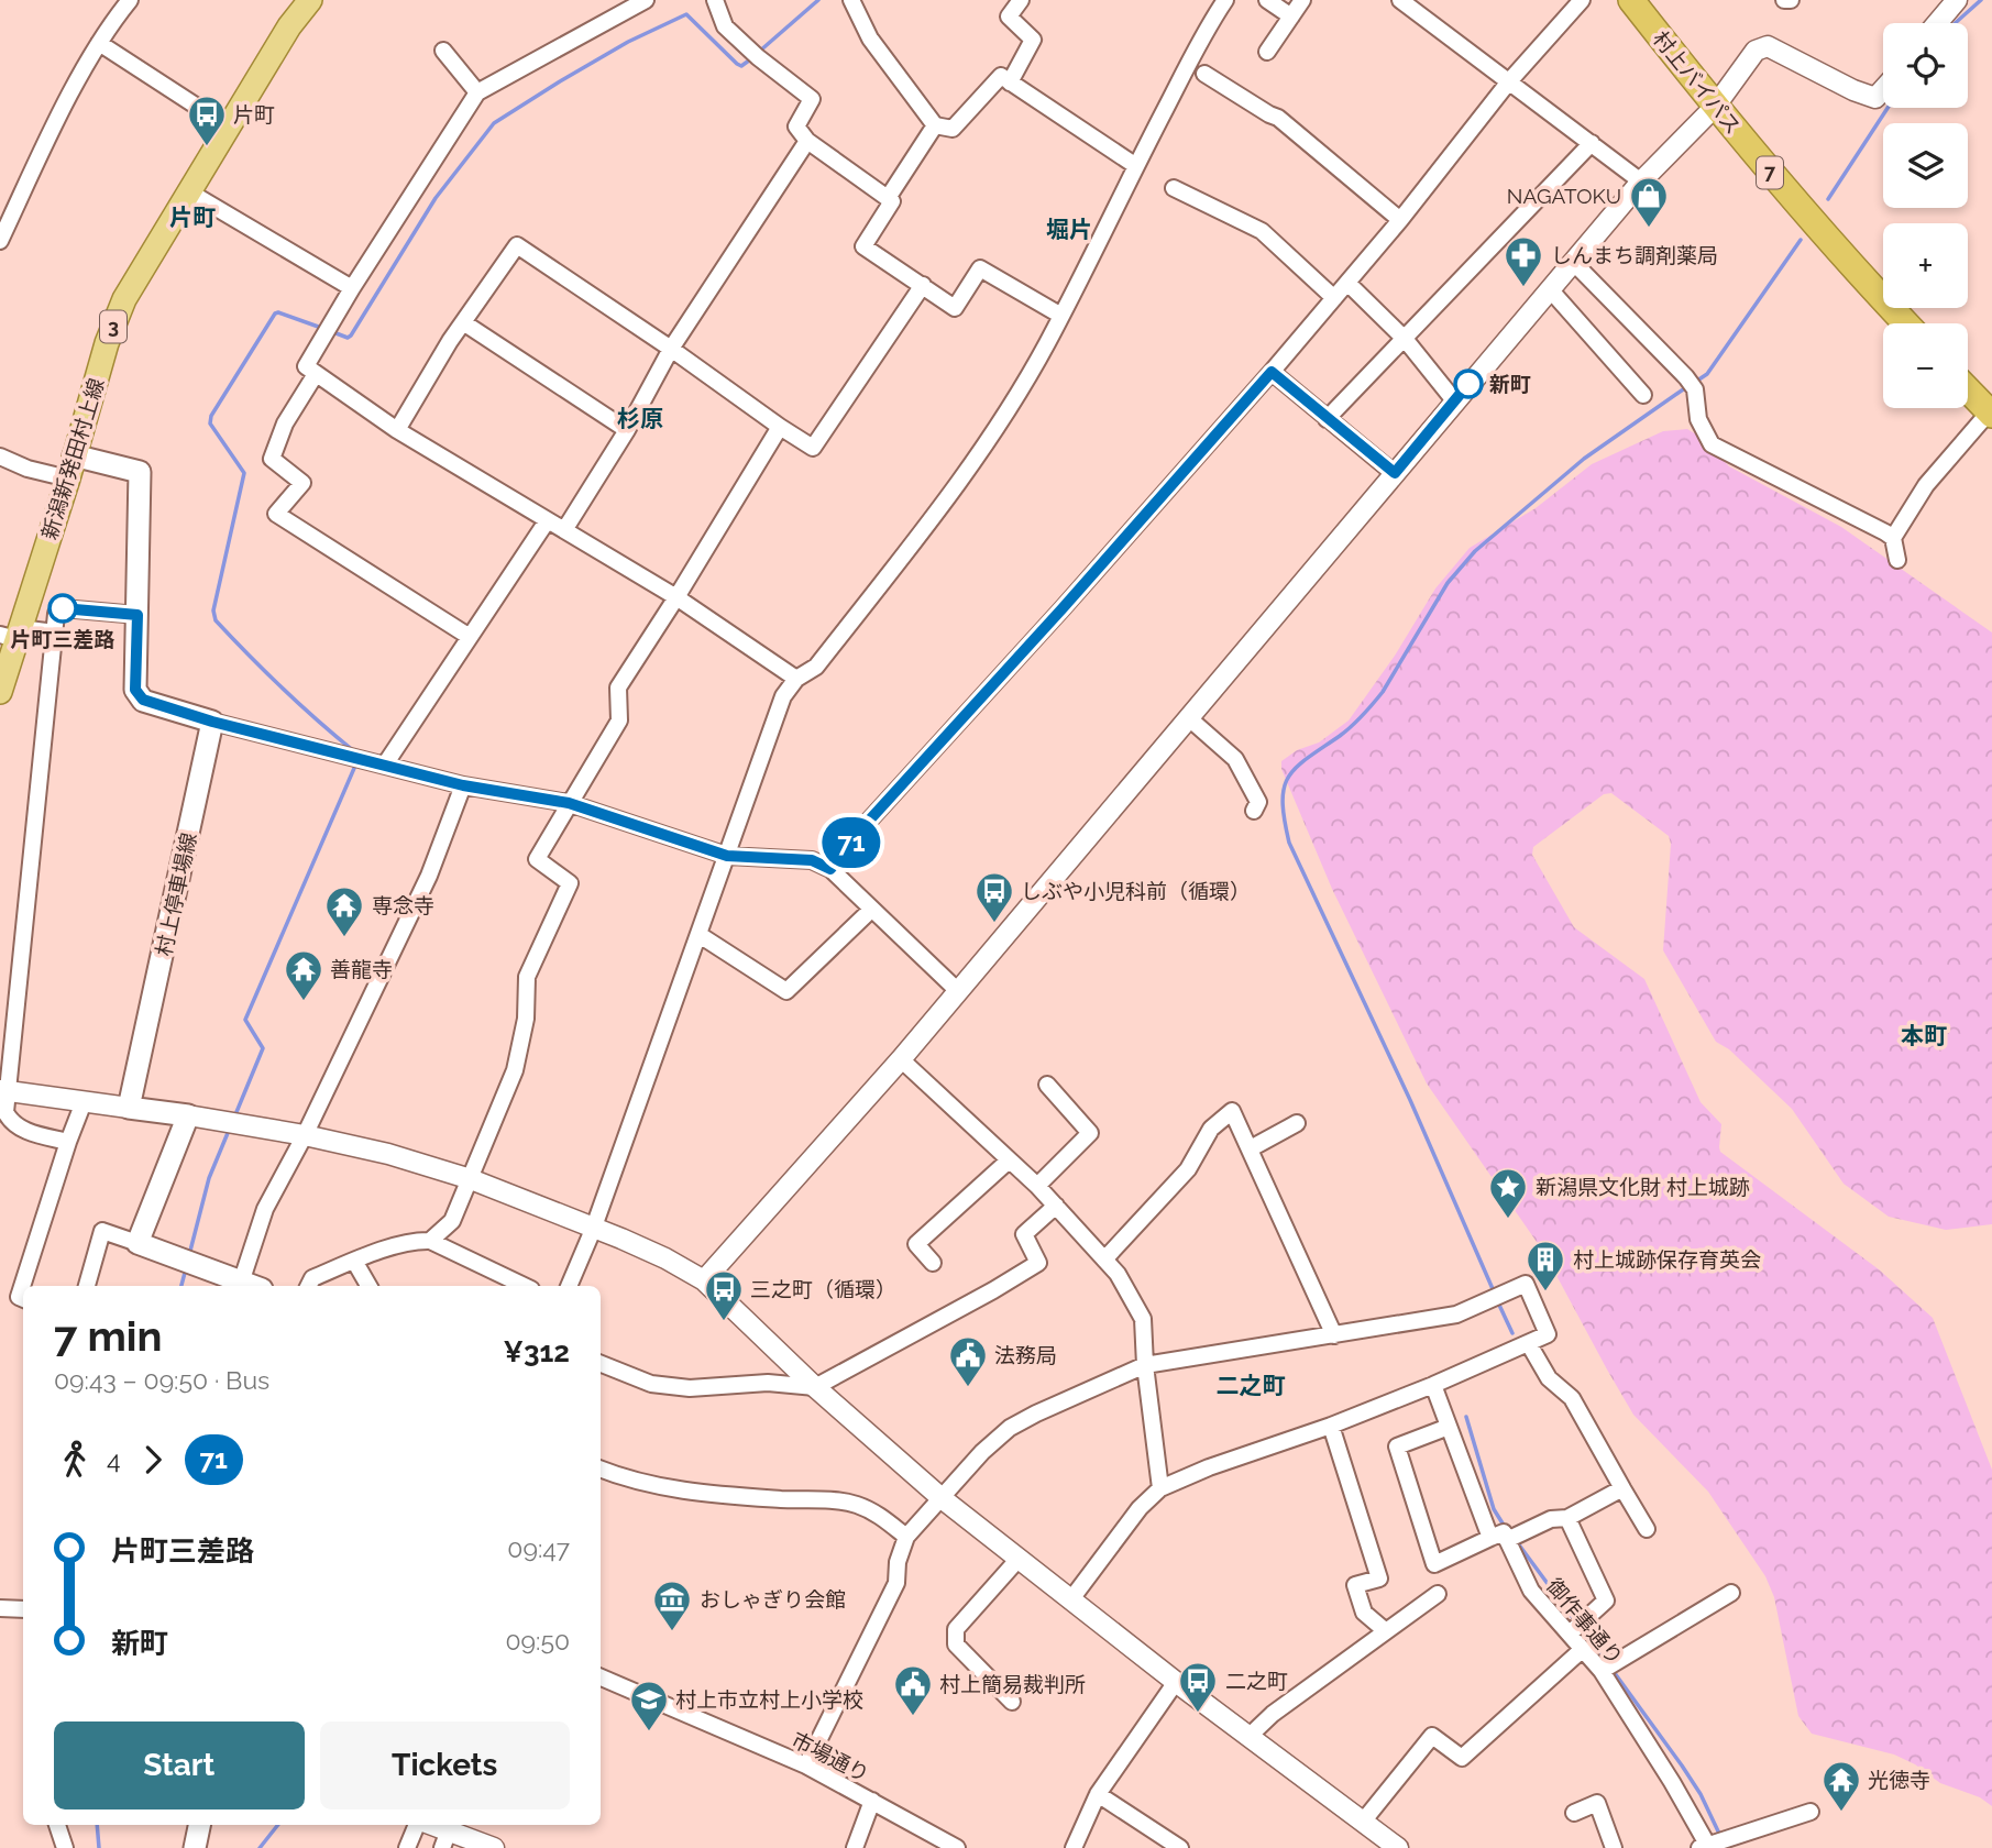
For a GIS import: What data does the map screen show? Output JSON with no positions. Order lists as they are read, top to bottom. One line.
{"streets":{"highway":["村上バイパス","7"],"main road":["3","新潟新発田村上線","村上停車場線"],"street":["御作事通り","市場通り"]},"districts":["片町","堀片","杉原","本町","二之町"],"places":{"bus stop":["片町","しぶや小児科前（循環）","三之町（循環）","二之町"],"shop":["NAGATOKU"],"pharmacy":["しんまち調剤薬局"],"other":["新町","片町三差路"],"temple":["専念寺","善龍寺","光徳寺"],"place":["新潟県文化財 村上城跡"],"building":["村上城跡保存育英会"],"public building":["法務局","村上簡易裁判所"],"museum":["おしゃぎり会館"],"school or university":["村上市立村上小学校"]},"lines":["bus line 71"],"page":{"on_map":"71","map_buttons":["+","−"],"heading":["7 min","09:43 – 09:50 · Bus","¥312"],"legs":["4","71"],"list":[{"name":"片町三差路","value":"09:47"},{"name":"新町","value":"09:50"}],"buttons":["Start","Tickets"]}}
